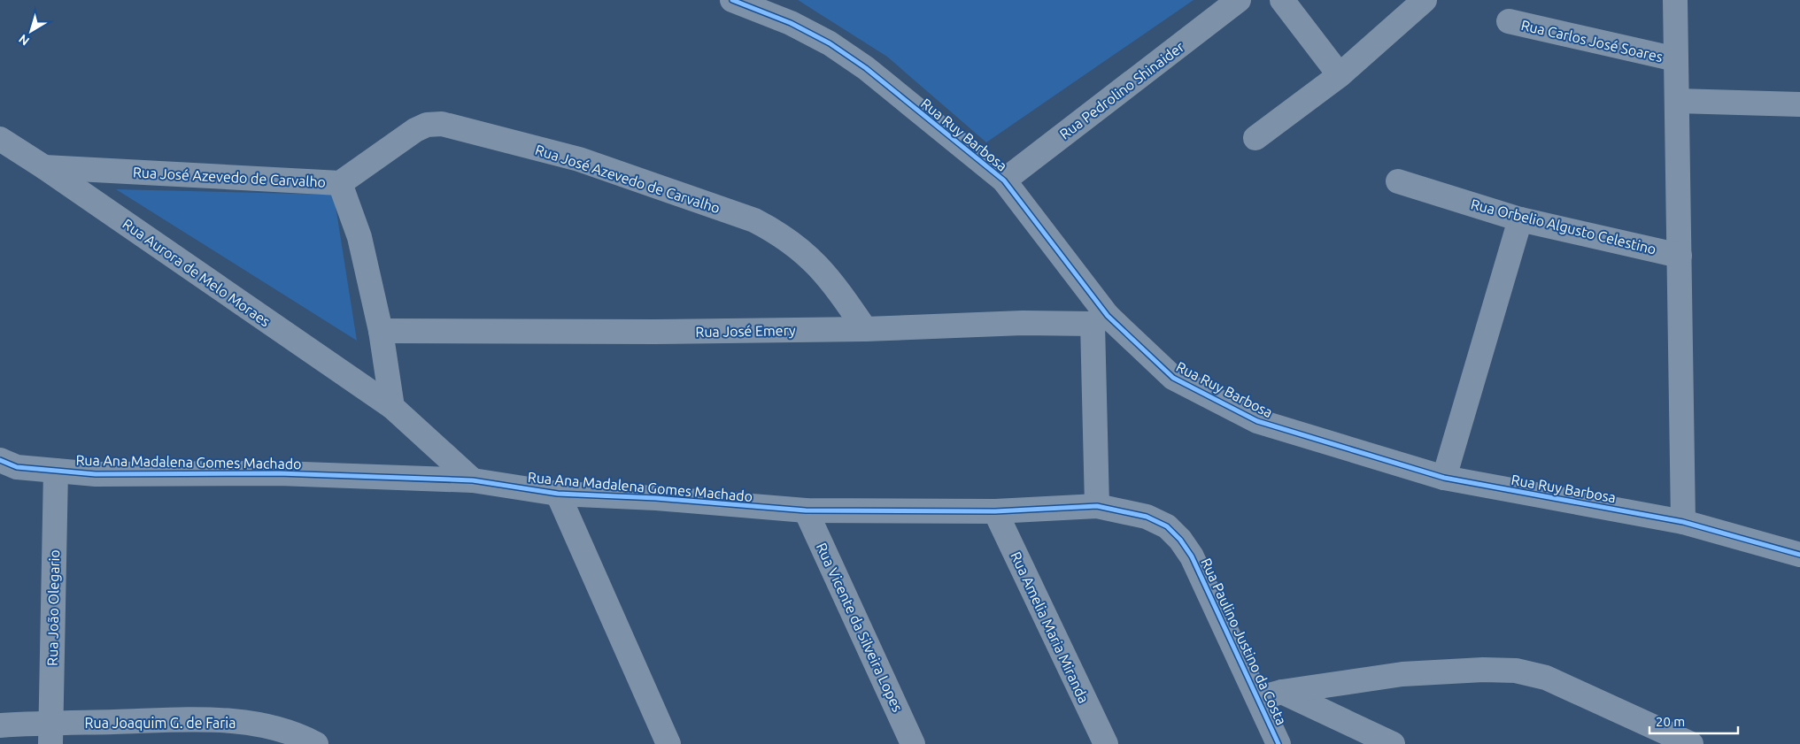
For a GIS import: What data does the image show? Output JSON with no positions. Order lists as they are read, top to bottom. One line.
{"streets":{"street":["Rua Carlos José Soares","Rua Pedrolino Shinaider","Rua Ruy Barbosa","Rua José Azevedo de Carvalho","Rua Orbelio Algusto Celestino","Rua Aurora de Melo Moraes","Rua José Emery","Rua Ana Madalena Gomes Machado","Rua João Olegario","Rua Vicente da Silveira Lopes","Rua Amelia Maria Miranda","Rua Paulino Justino da Costa","Rua Joaquim G. de Faria"]},"crossings":[["Rua Pedrolino Shinaider","Rua Ruy Barbosa"],["Rua Ruy Barbosa","Rua José Emery"],["Rua José Azevedo de Carvalho","Rua Aurora de Melo Moraes"],["Rua José Azevedo de Carvalho","Rua José Emery"],["Rua Aurora de Melo Moraes","Rua Ana Madalena Gomes Machado"],["Rua Ana Madalena Gomes Machado","Rua João Olegario"],["Rua Ana Madalena Gomes Machado","Rua Vicente da Silveira Lopes"],["Rua Ana Madalena Gomes Machado","Rua Amelia Maria Miranda"],["Rua Ana Madalena Gomes Machado","Rua Paulino Justino da Costa"],["Rua João Olegario","Rua Joaquim G. de Faria"]],"scale_bar":"20 m","north":"bottom left"}
